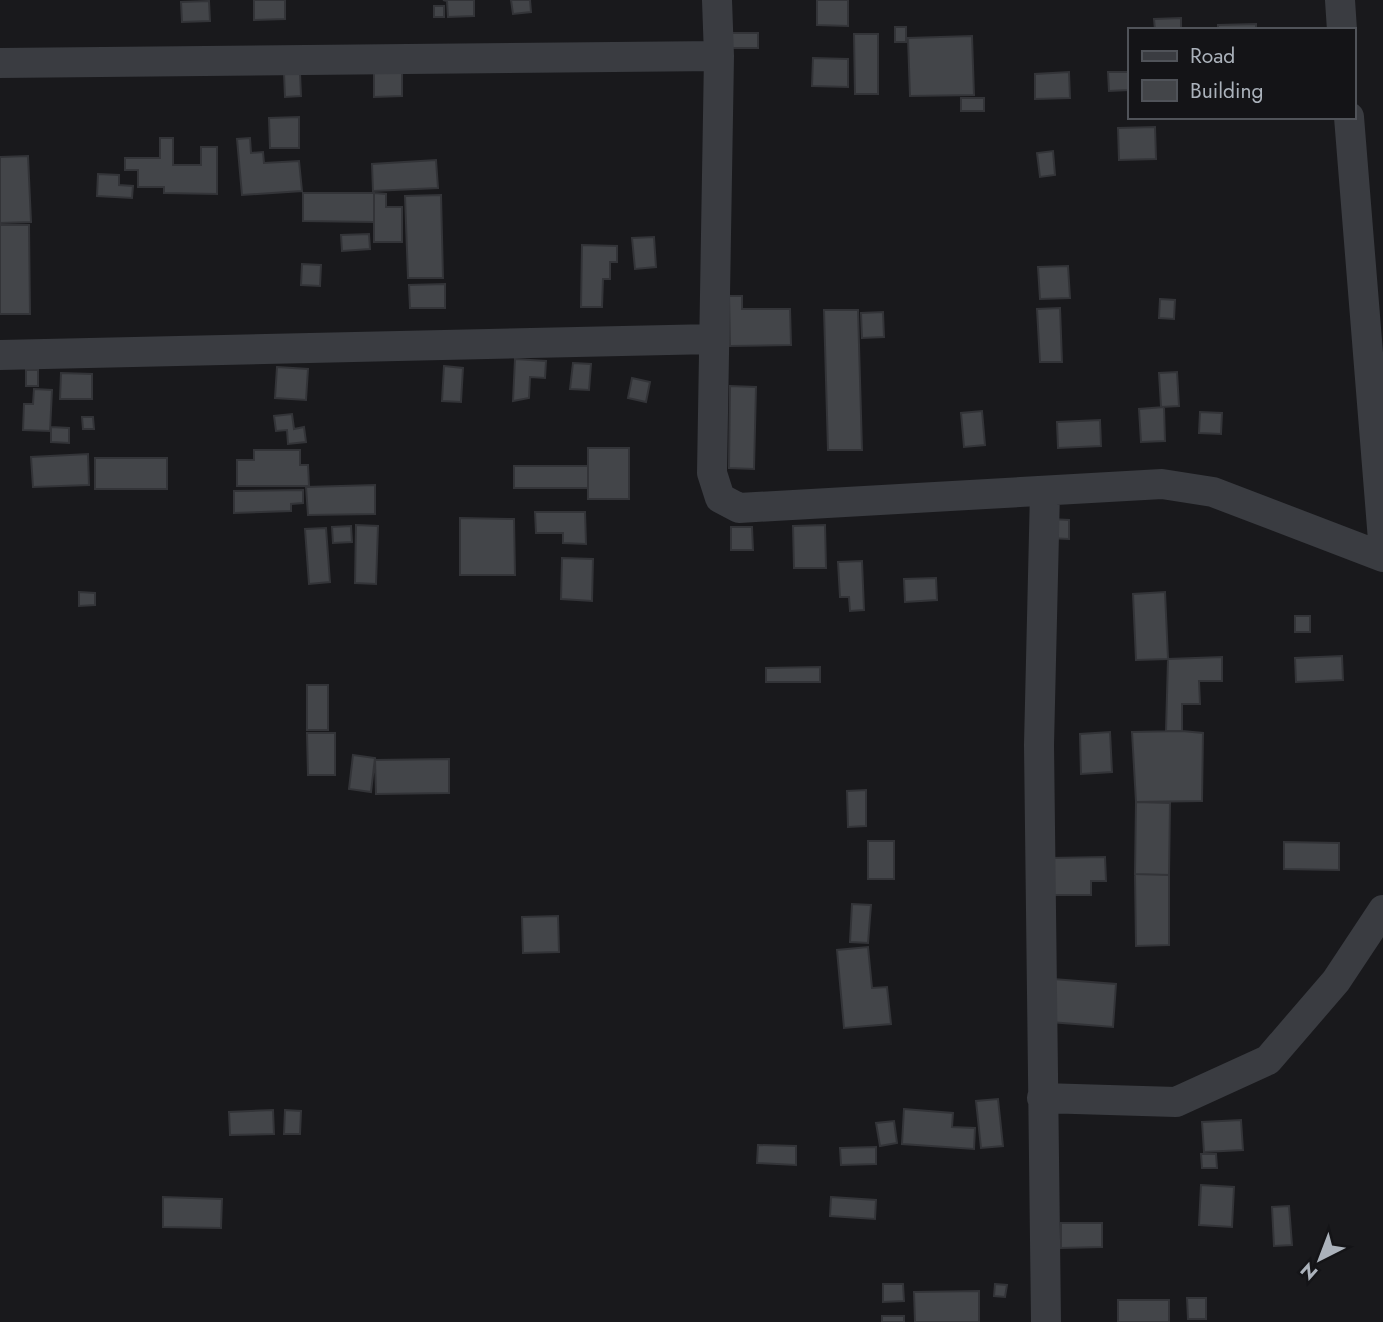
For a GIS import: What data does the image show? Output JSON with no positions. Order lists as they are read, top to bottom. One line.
{"legend":["Road","Building"],"north":"bottom left"}
